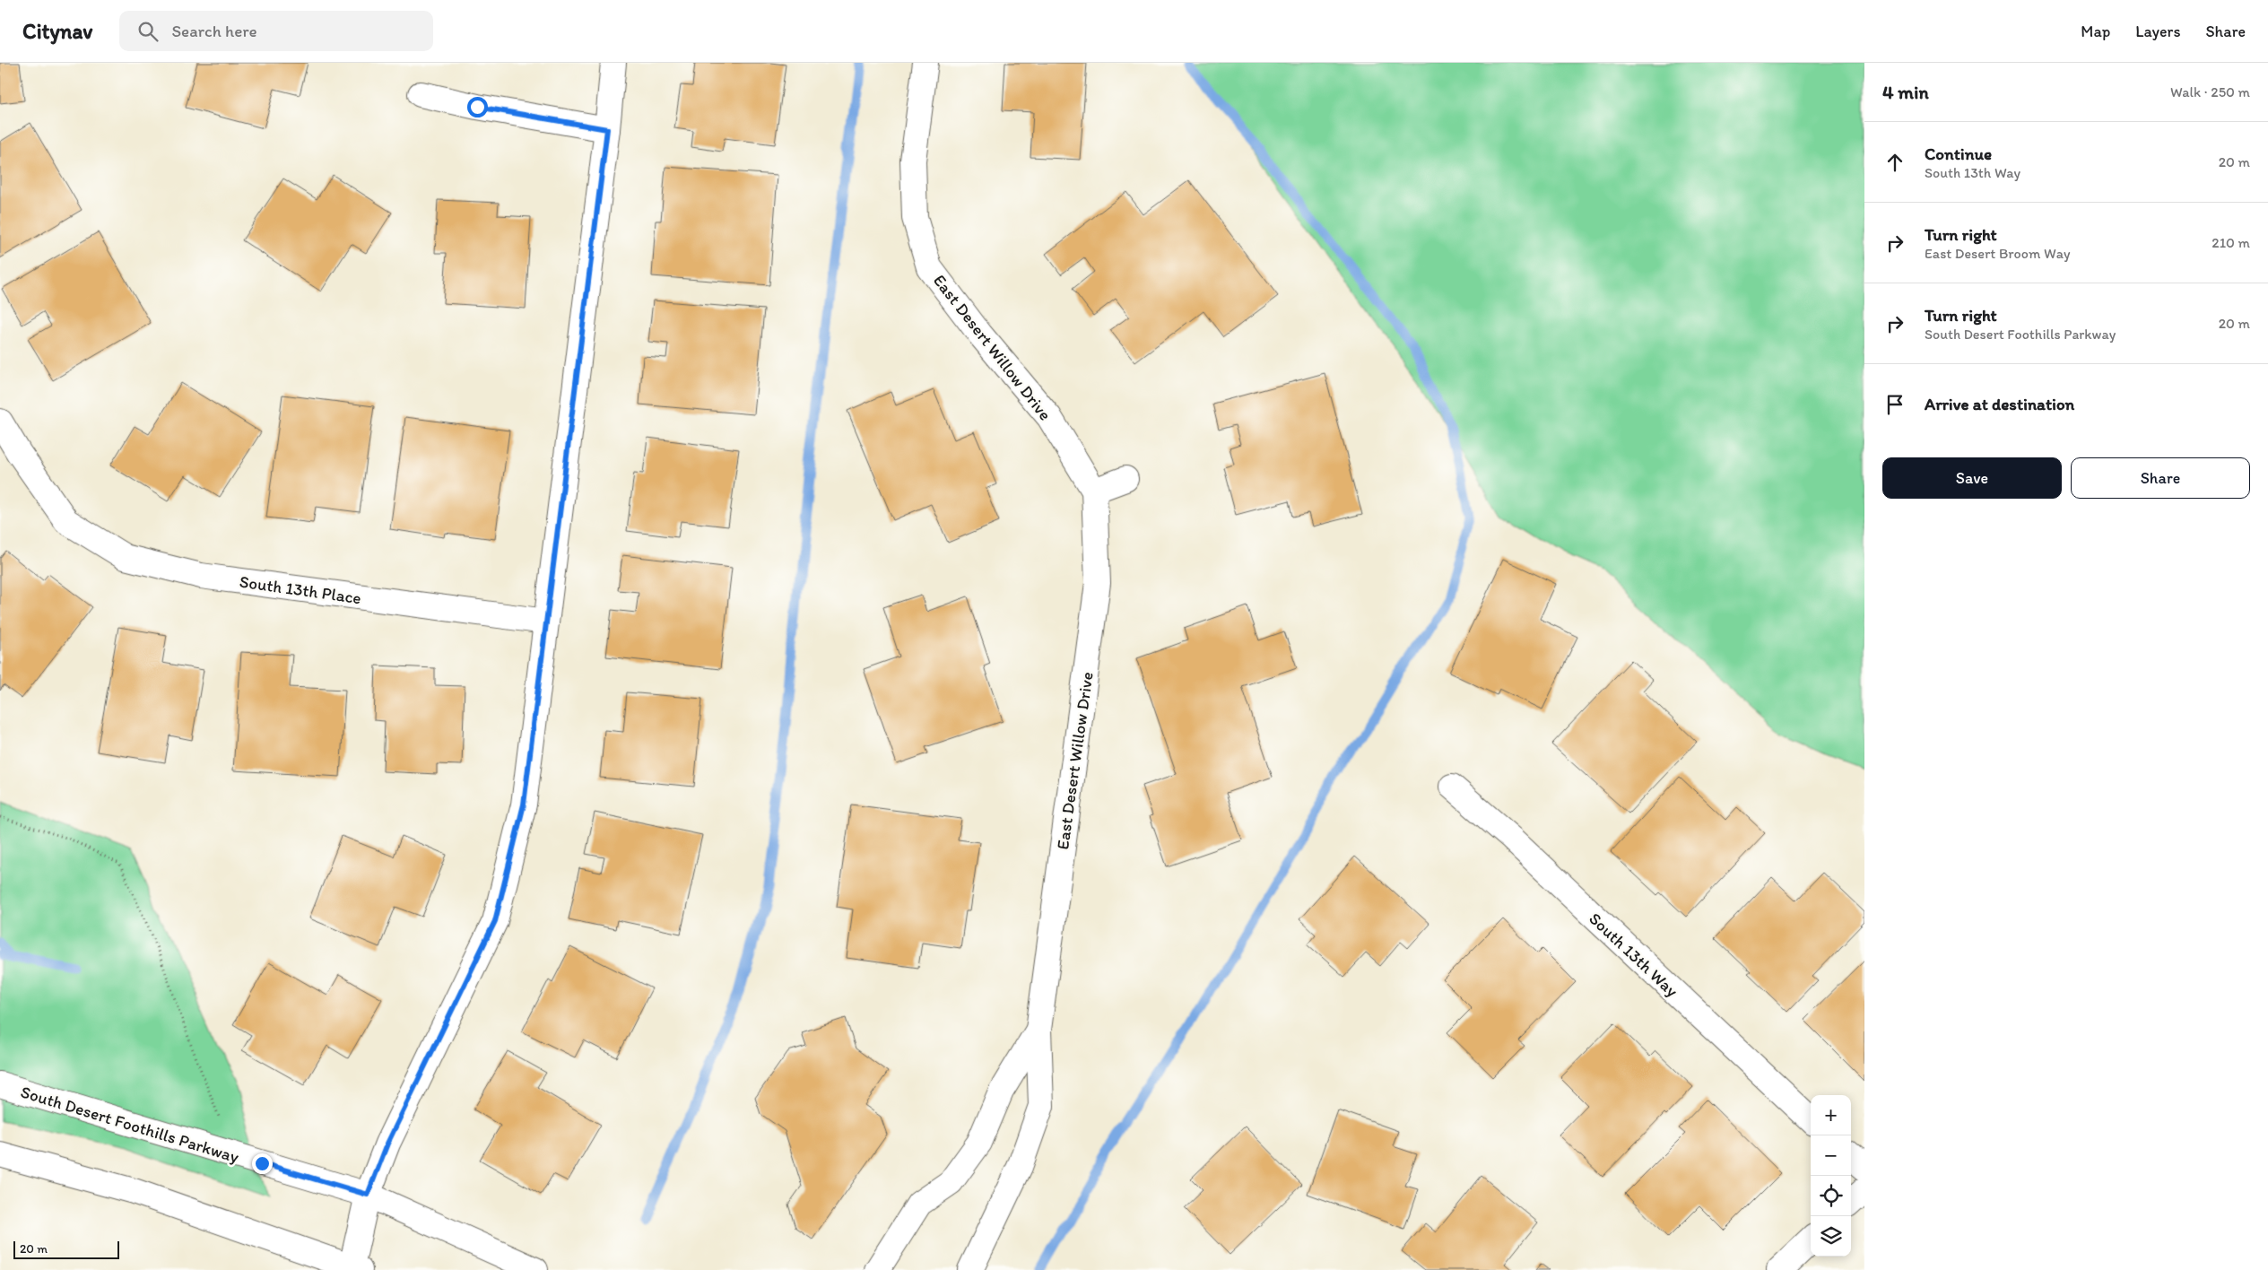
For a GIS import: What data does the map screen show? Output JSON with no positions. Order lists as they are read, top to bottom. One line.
{"streets":{"street":["East Desert Willow Drive","South 13th Place","South 13th Way","South Desert Foothills Parkway"]},"scale_bar":"20 m","page":{"header":"Citynav","search":"Search here","nav":["Map","Layers","Share"],"heading":["4 min","Walk · 250 m"],"list":[["Continue","South 13th Way","20 m"],["Turn right","East Desert Broom Way","210 m"],["Turn right","South Desert Foothills Parkway","20 m"],"Arrive at destination"],"buttons":["Save","Share"],"map_buttons":["+","−"],"scale":"20 m"}}
